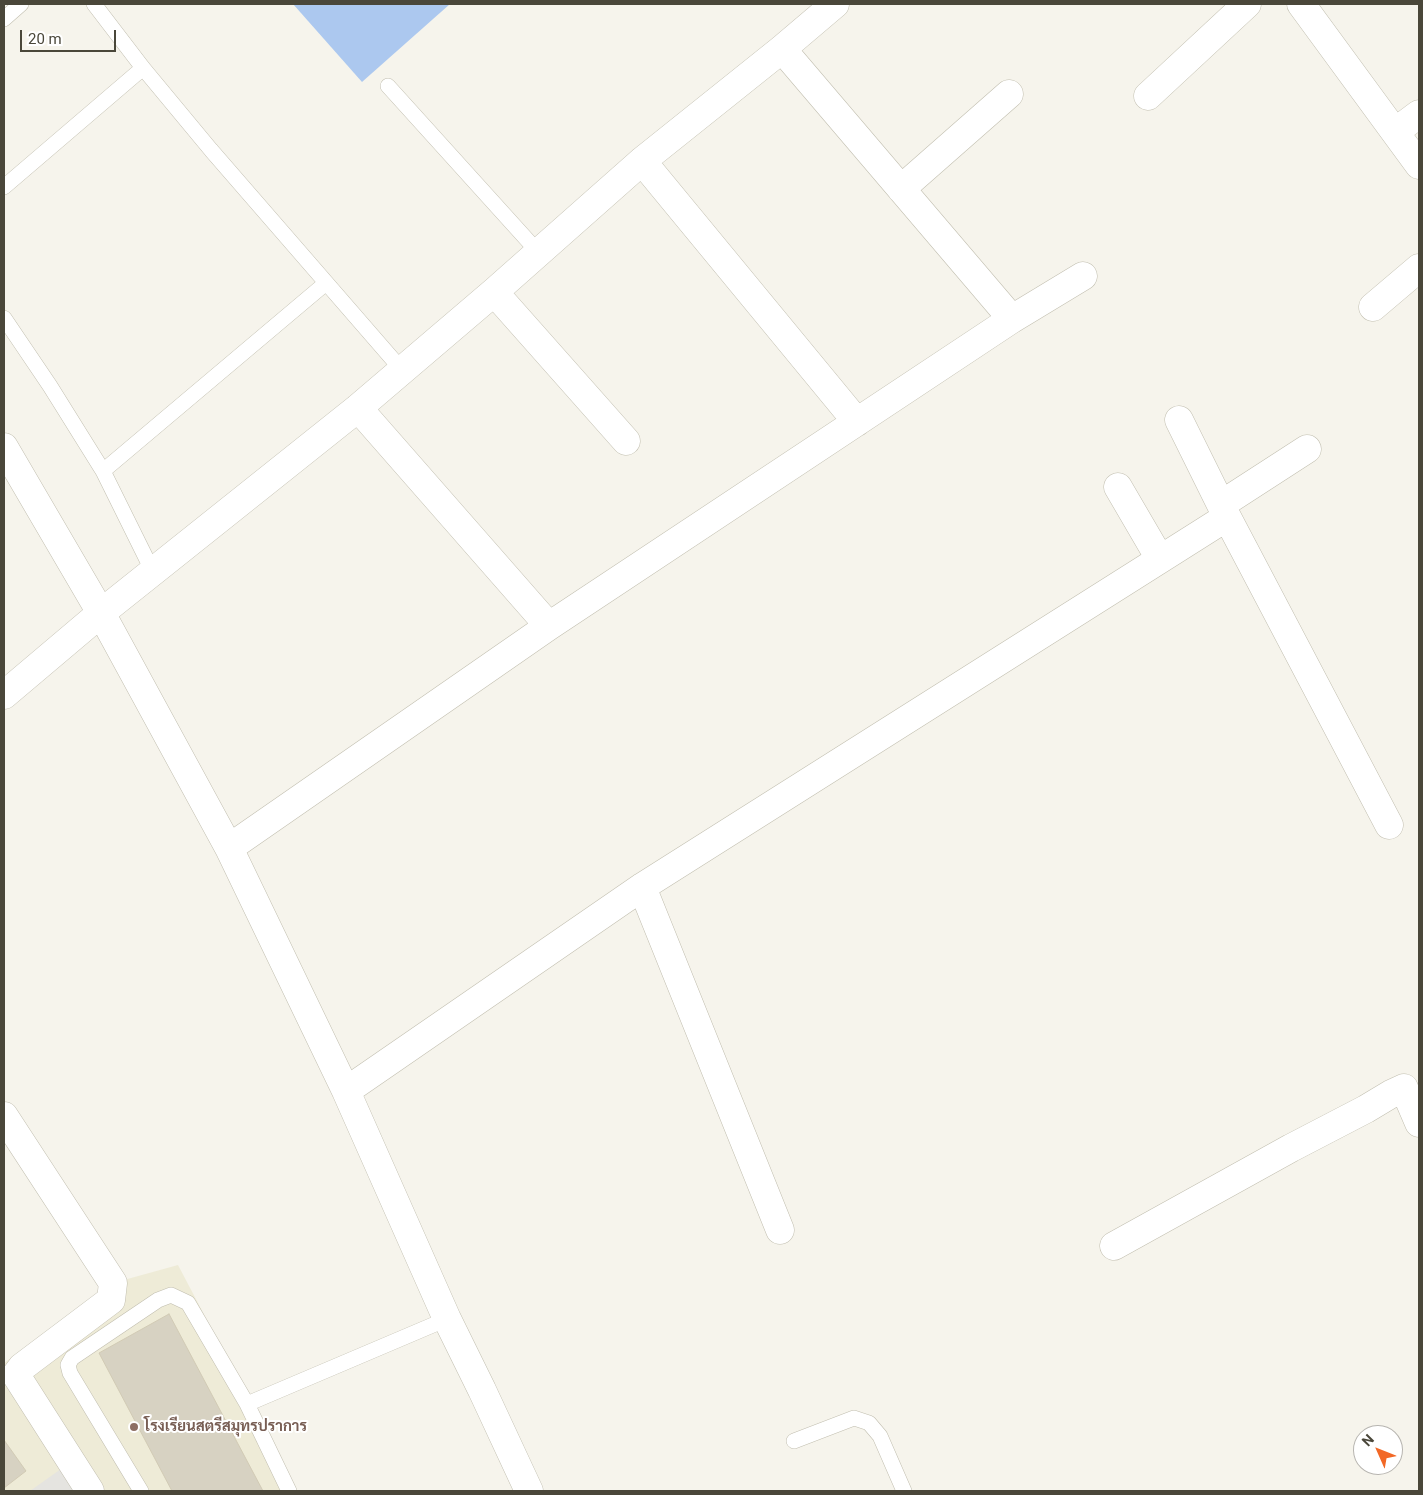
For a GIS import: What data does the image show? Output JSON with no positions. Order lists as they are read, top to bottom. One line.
{"places":["โรงเรียนสตรีสมุทรปราการ"],"scale_bar":"20 m","north":"top left"}
